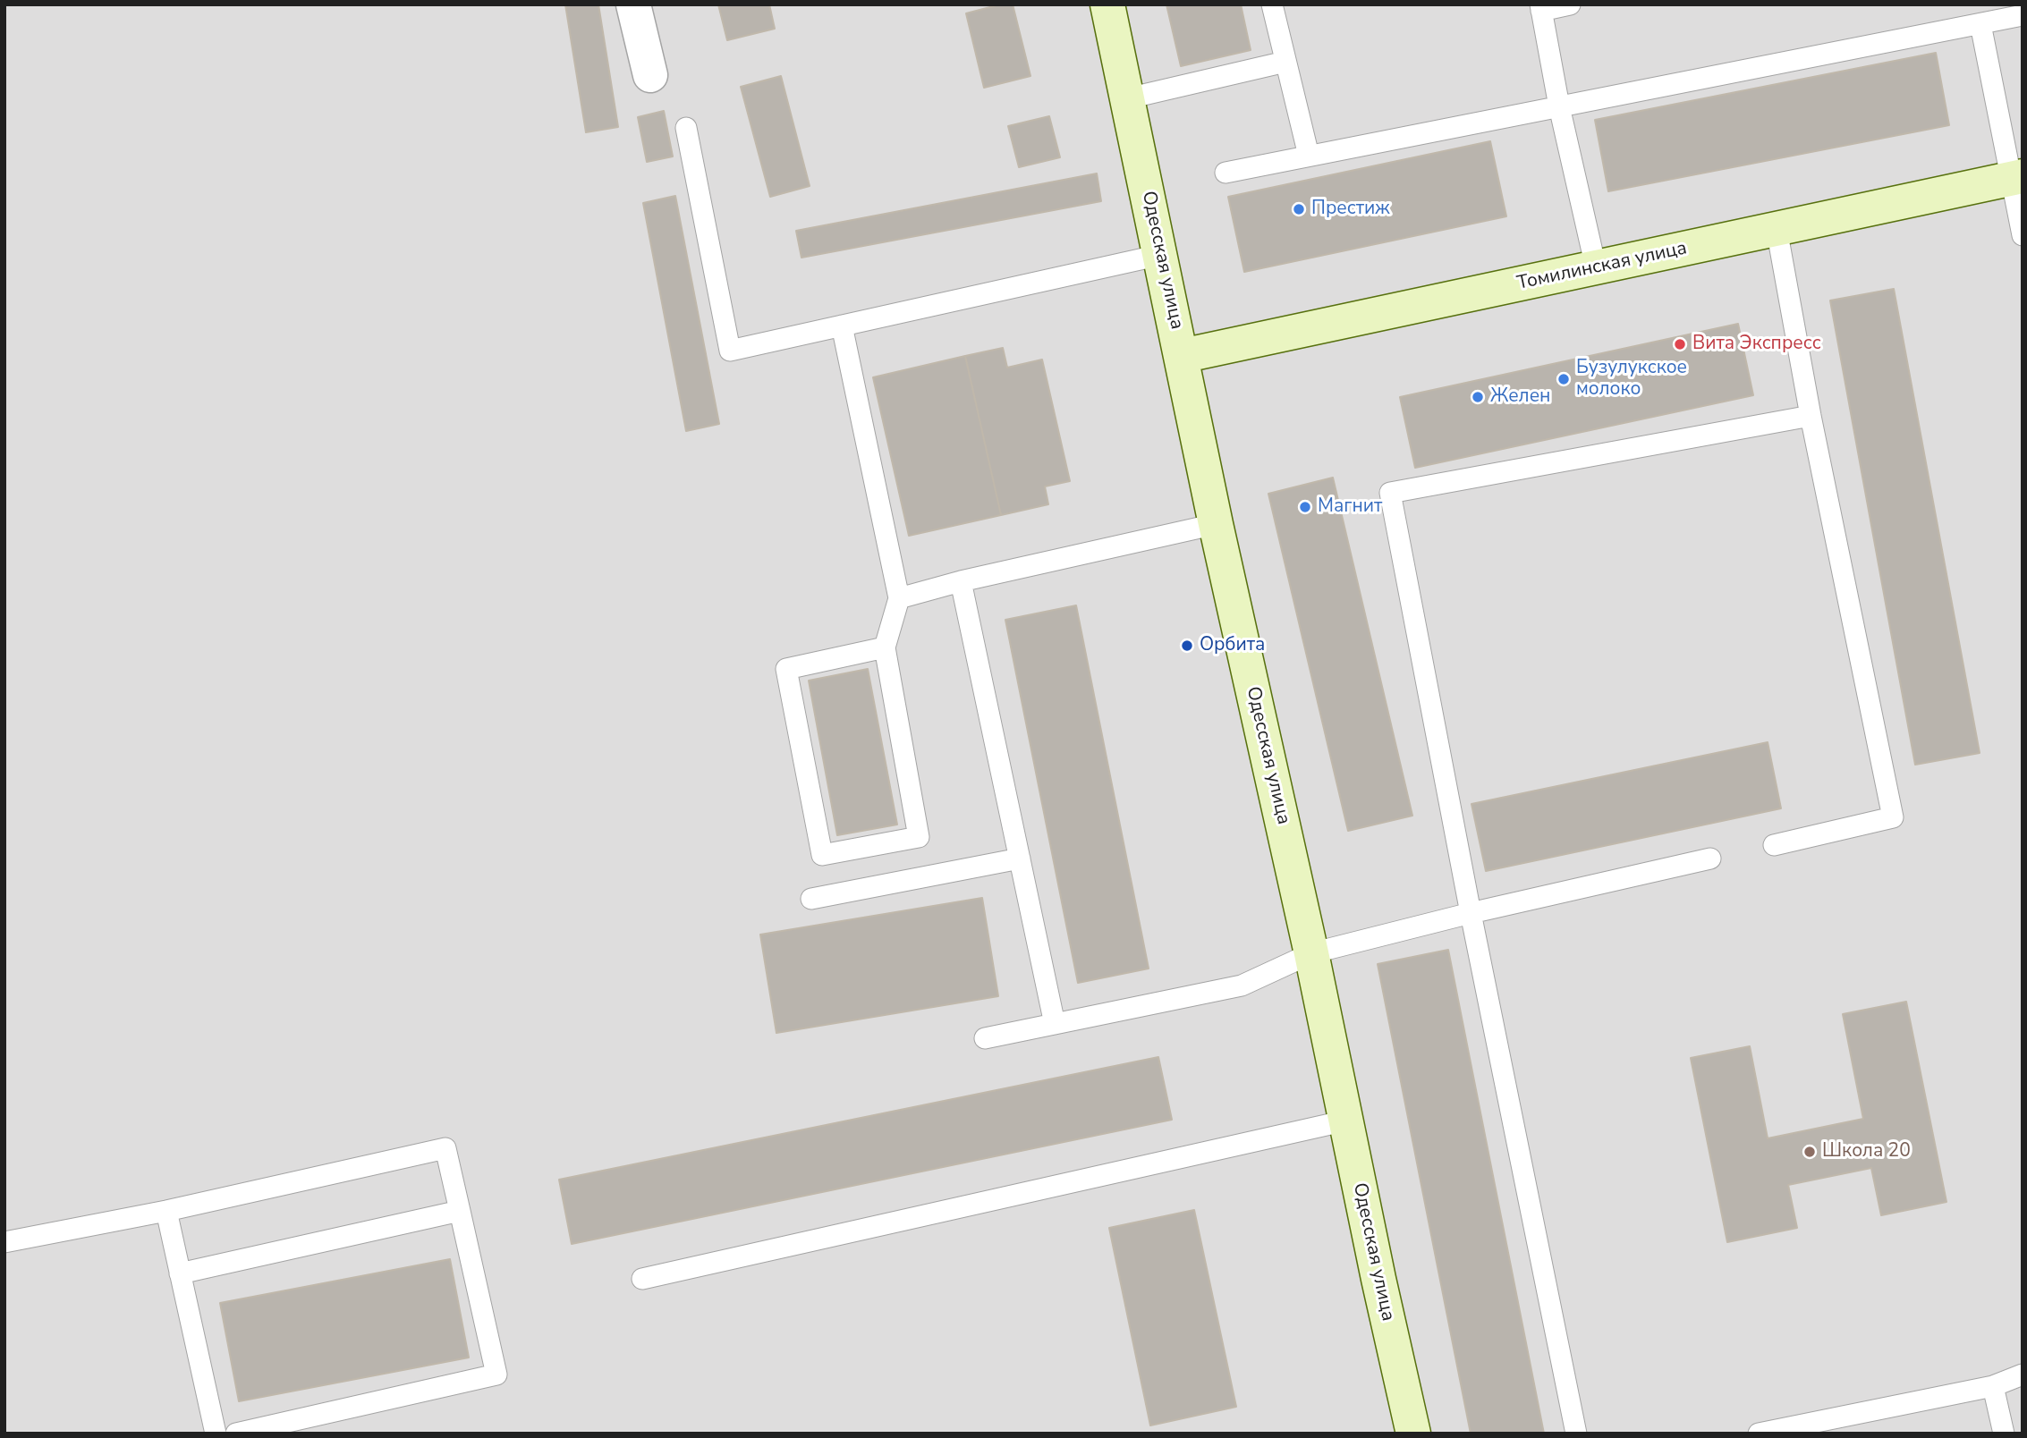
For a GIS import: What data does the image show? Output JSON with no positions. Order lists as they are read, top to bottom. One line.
{"streets":{"street":["Одесская улица","Томилинская улица"]},"crossings":[["Одесская улица","Томилинская улица"]],"places":["Престиж","Вита Экспресс","Бузулукское молоко","Желен","Магнит","Орбита","Школа 20"]}
